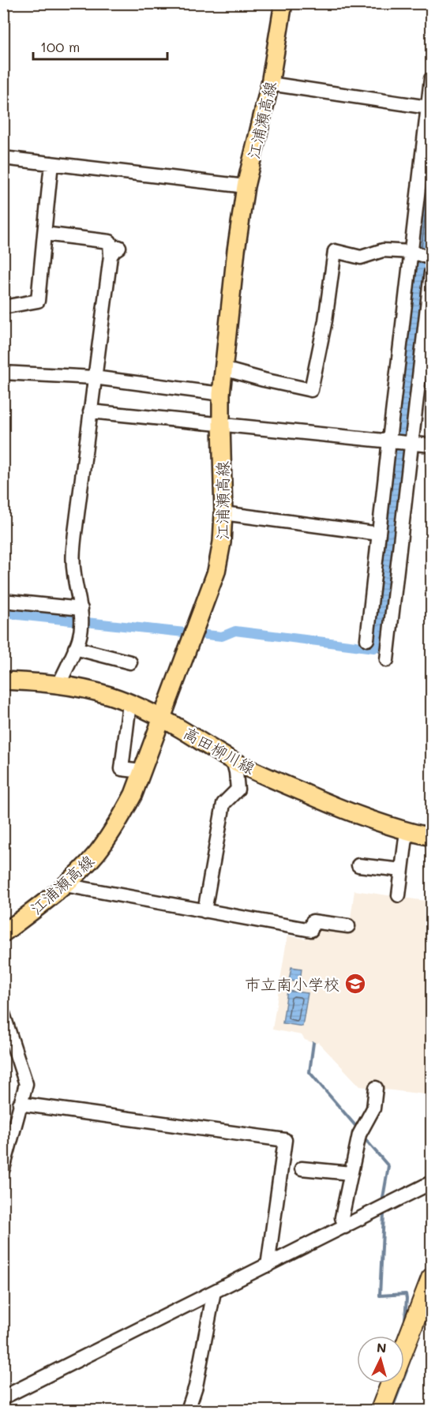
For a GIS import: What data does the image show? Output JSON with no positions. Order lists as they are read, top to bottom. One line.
{"streets":{"main road":["江浦瀬高線","高田柳川線"]},"crossings":[["江浦瀬高線","高田柳川線"]],"places":{"school or university":["市立南小学校"]},"scale_bar":"100 m","north":"top"}
